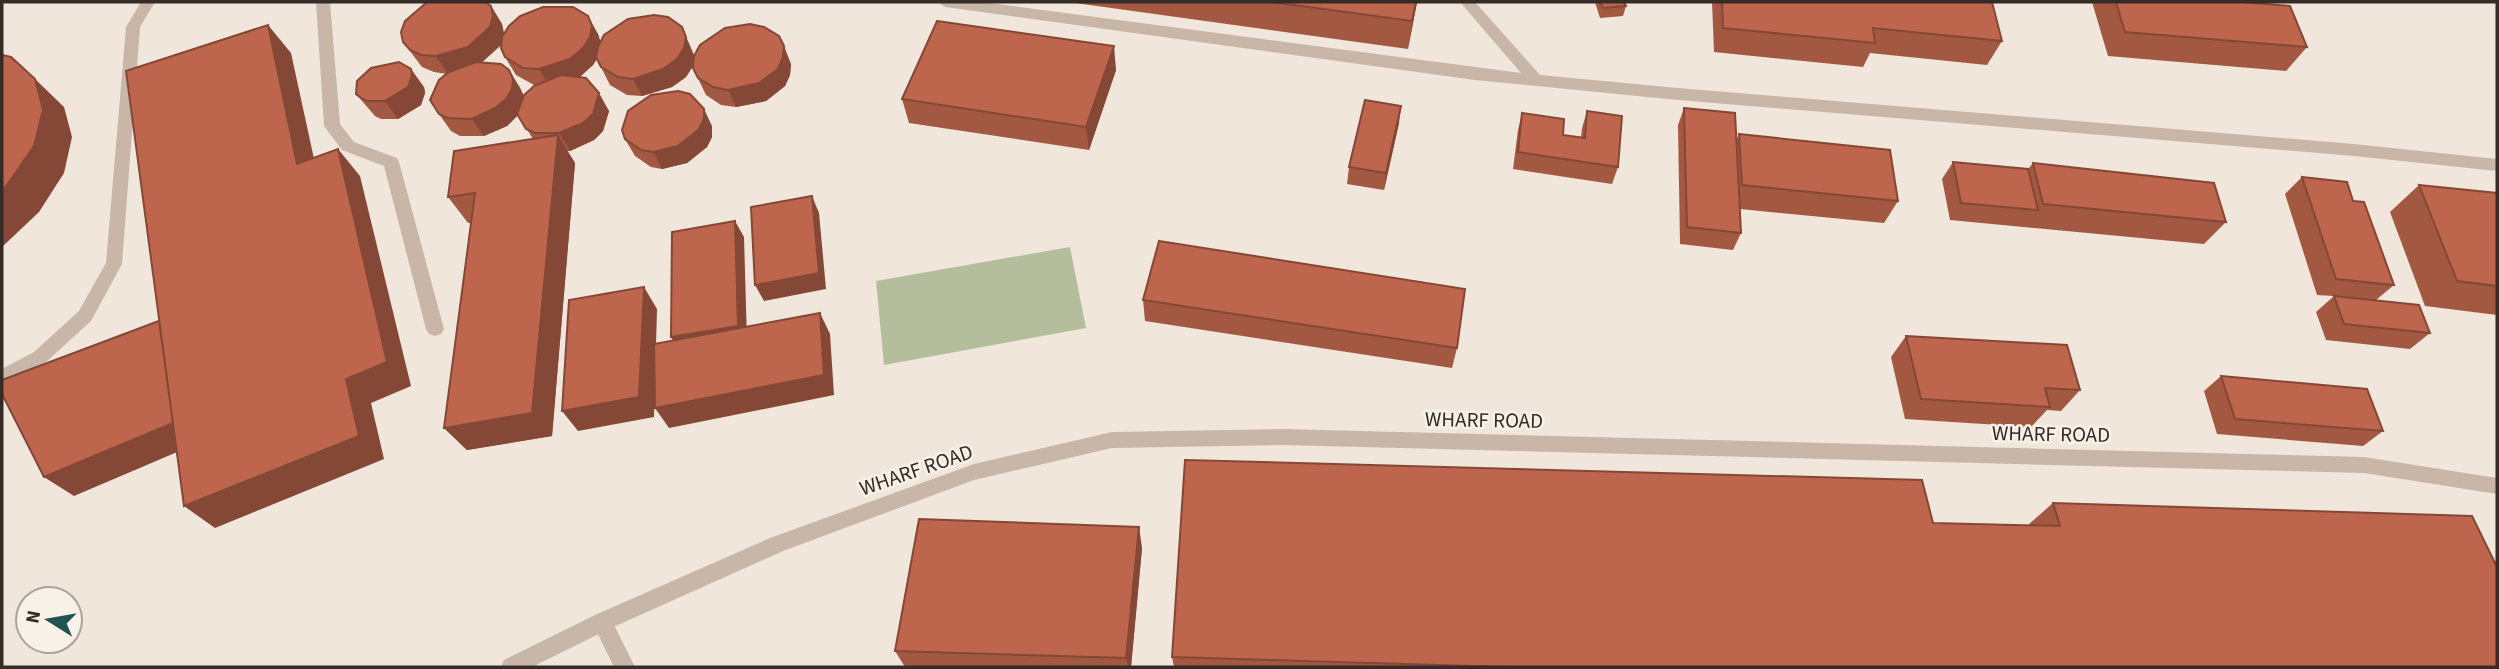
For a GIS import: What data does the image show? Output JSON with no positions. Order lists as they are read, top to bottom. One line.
{"streets":{"street":["WHARF ROAD"]},"north":"left"}
